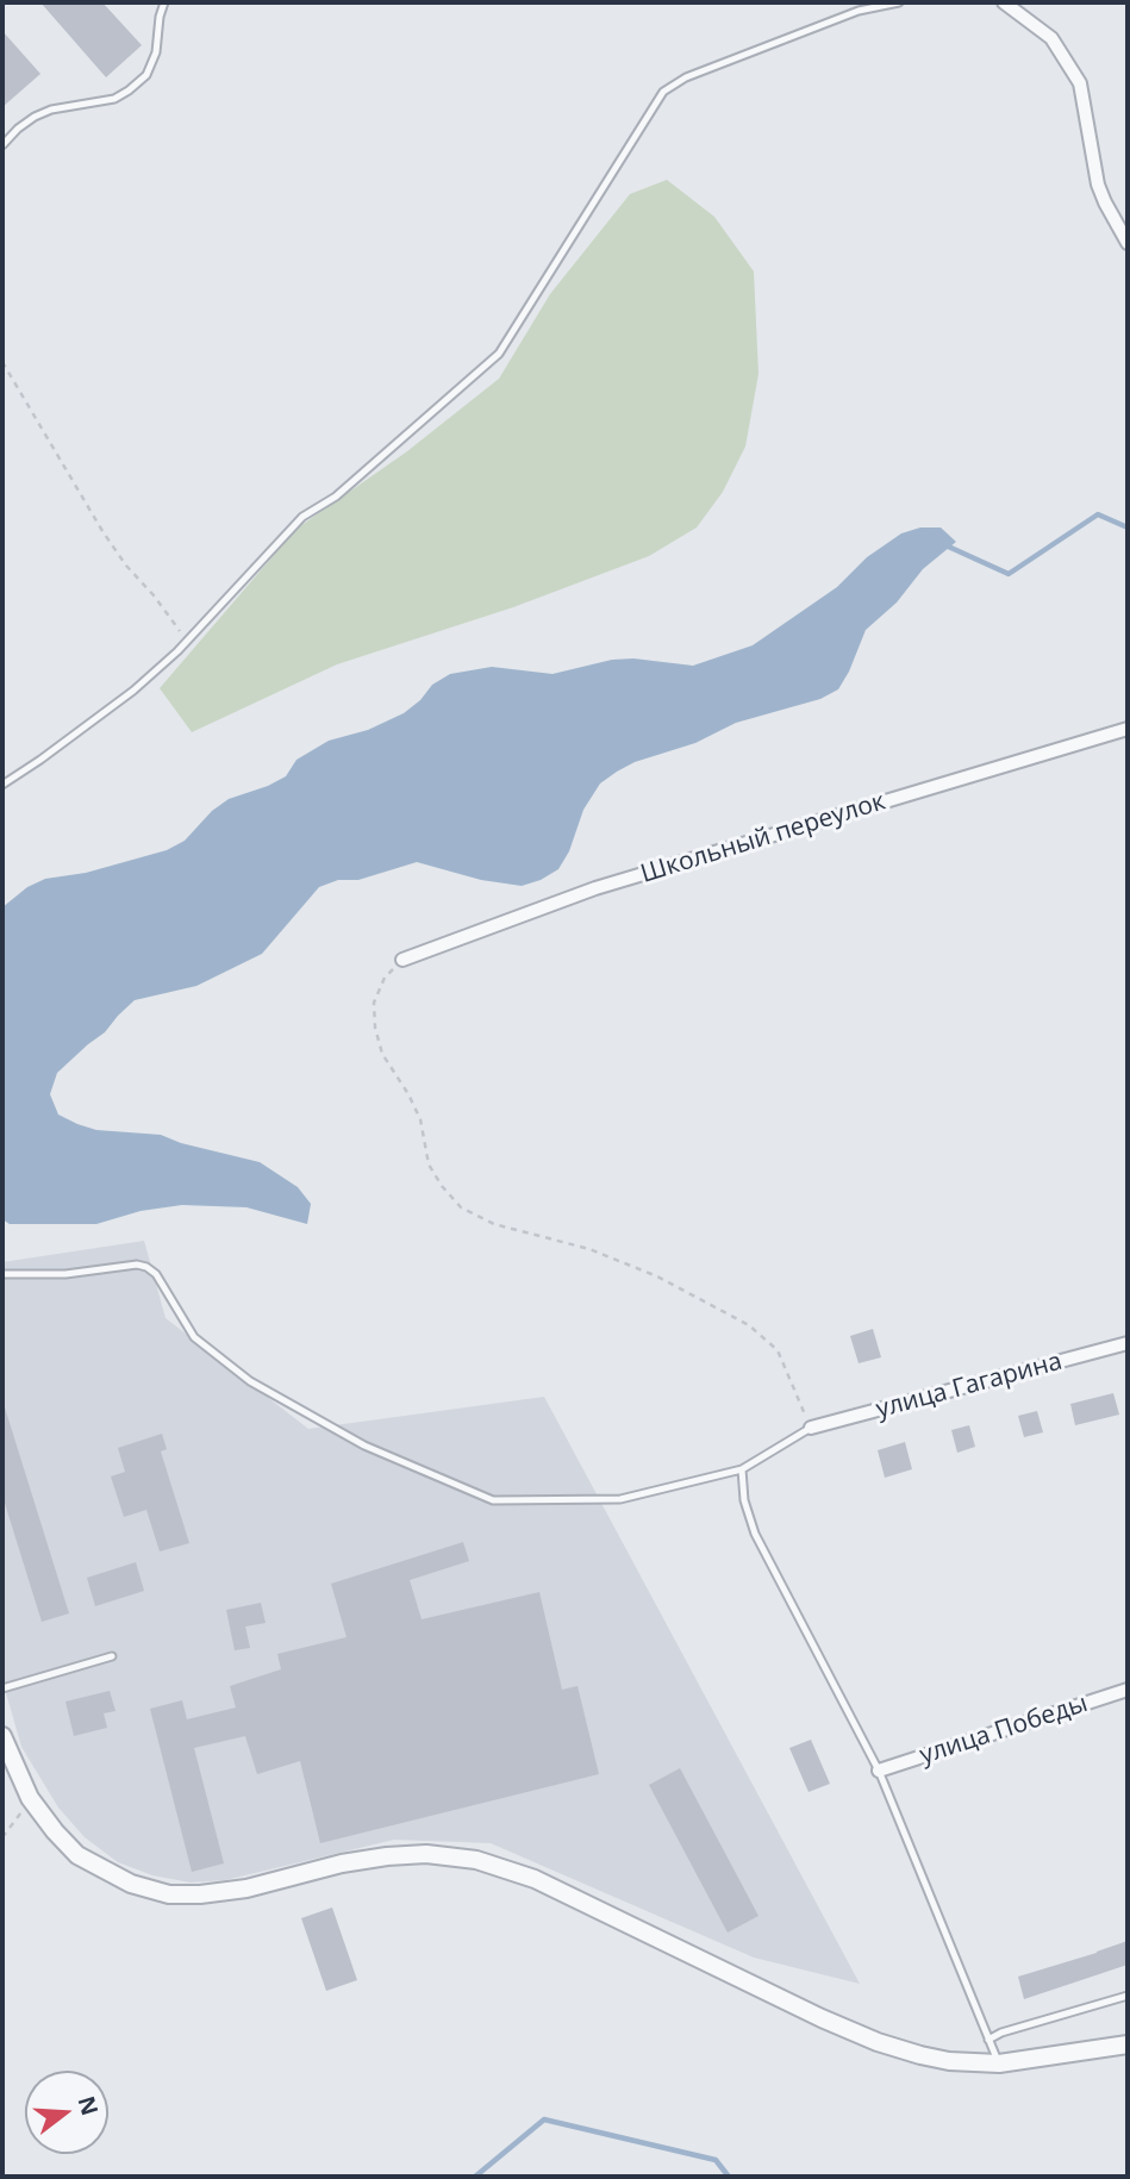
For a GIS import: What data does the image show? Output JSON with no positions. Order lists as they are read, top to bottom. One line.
{"streets":{"street":["Школьный переулок","улица Гагарина","улица Победы"]},"north":"right"}
